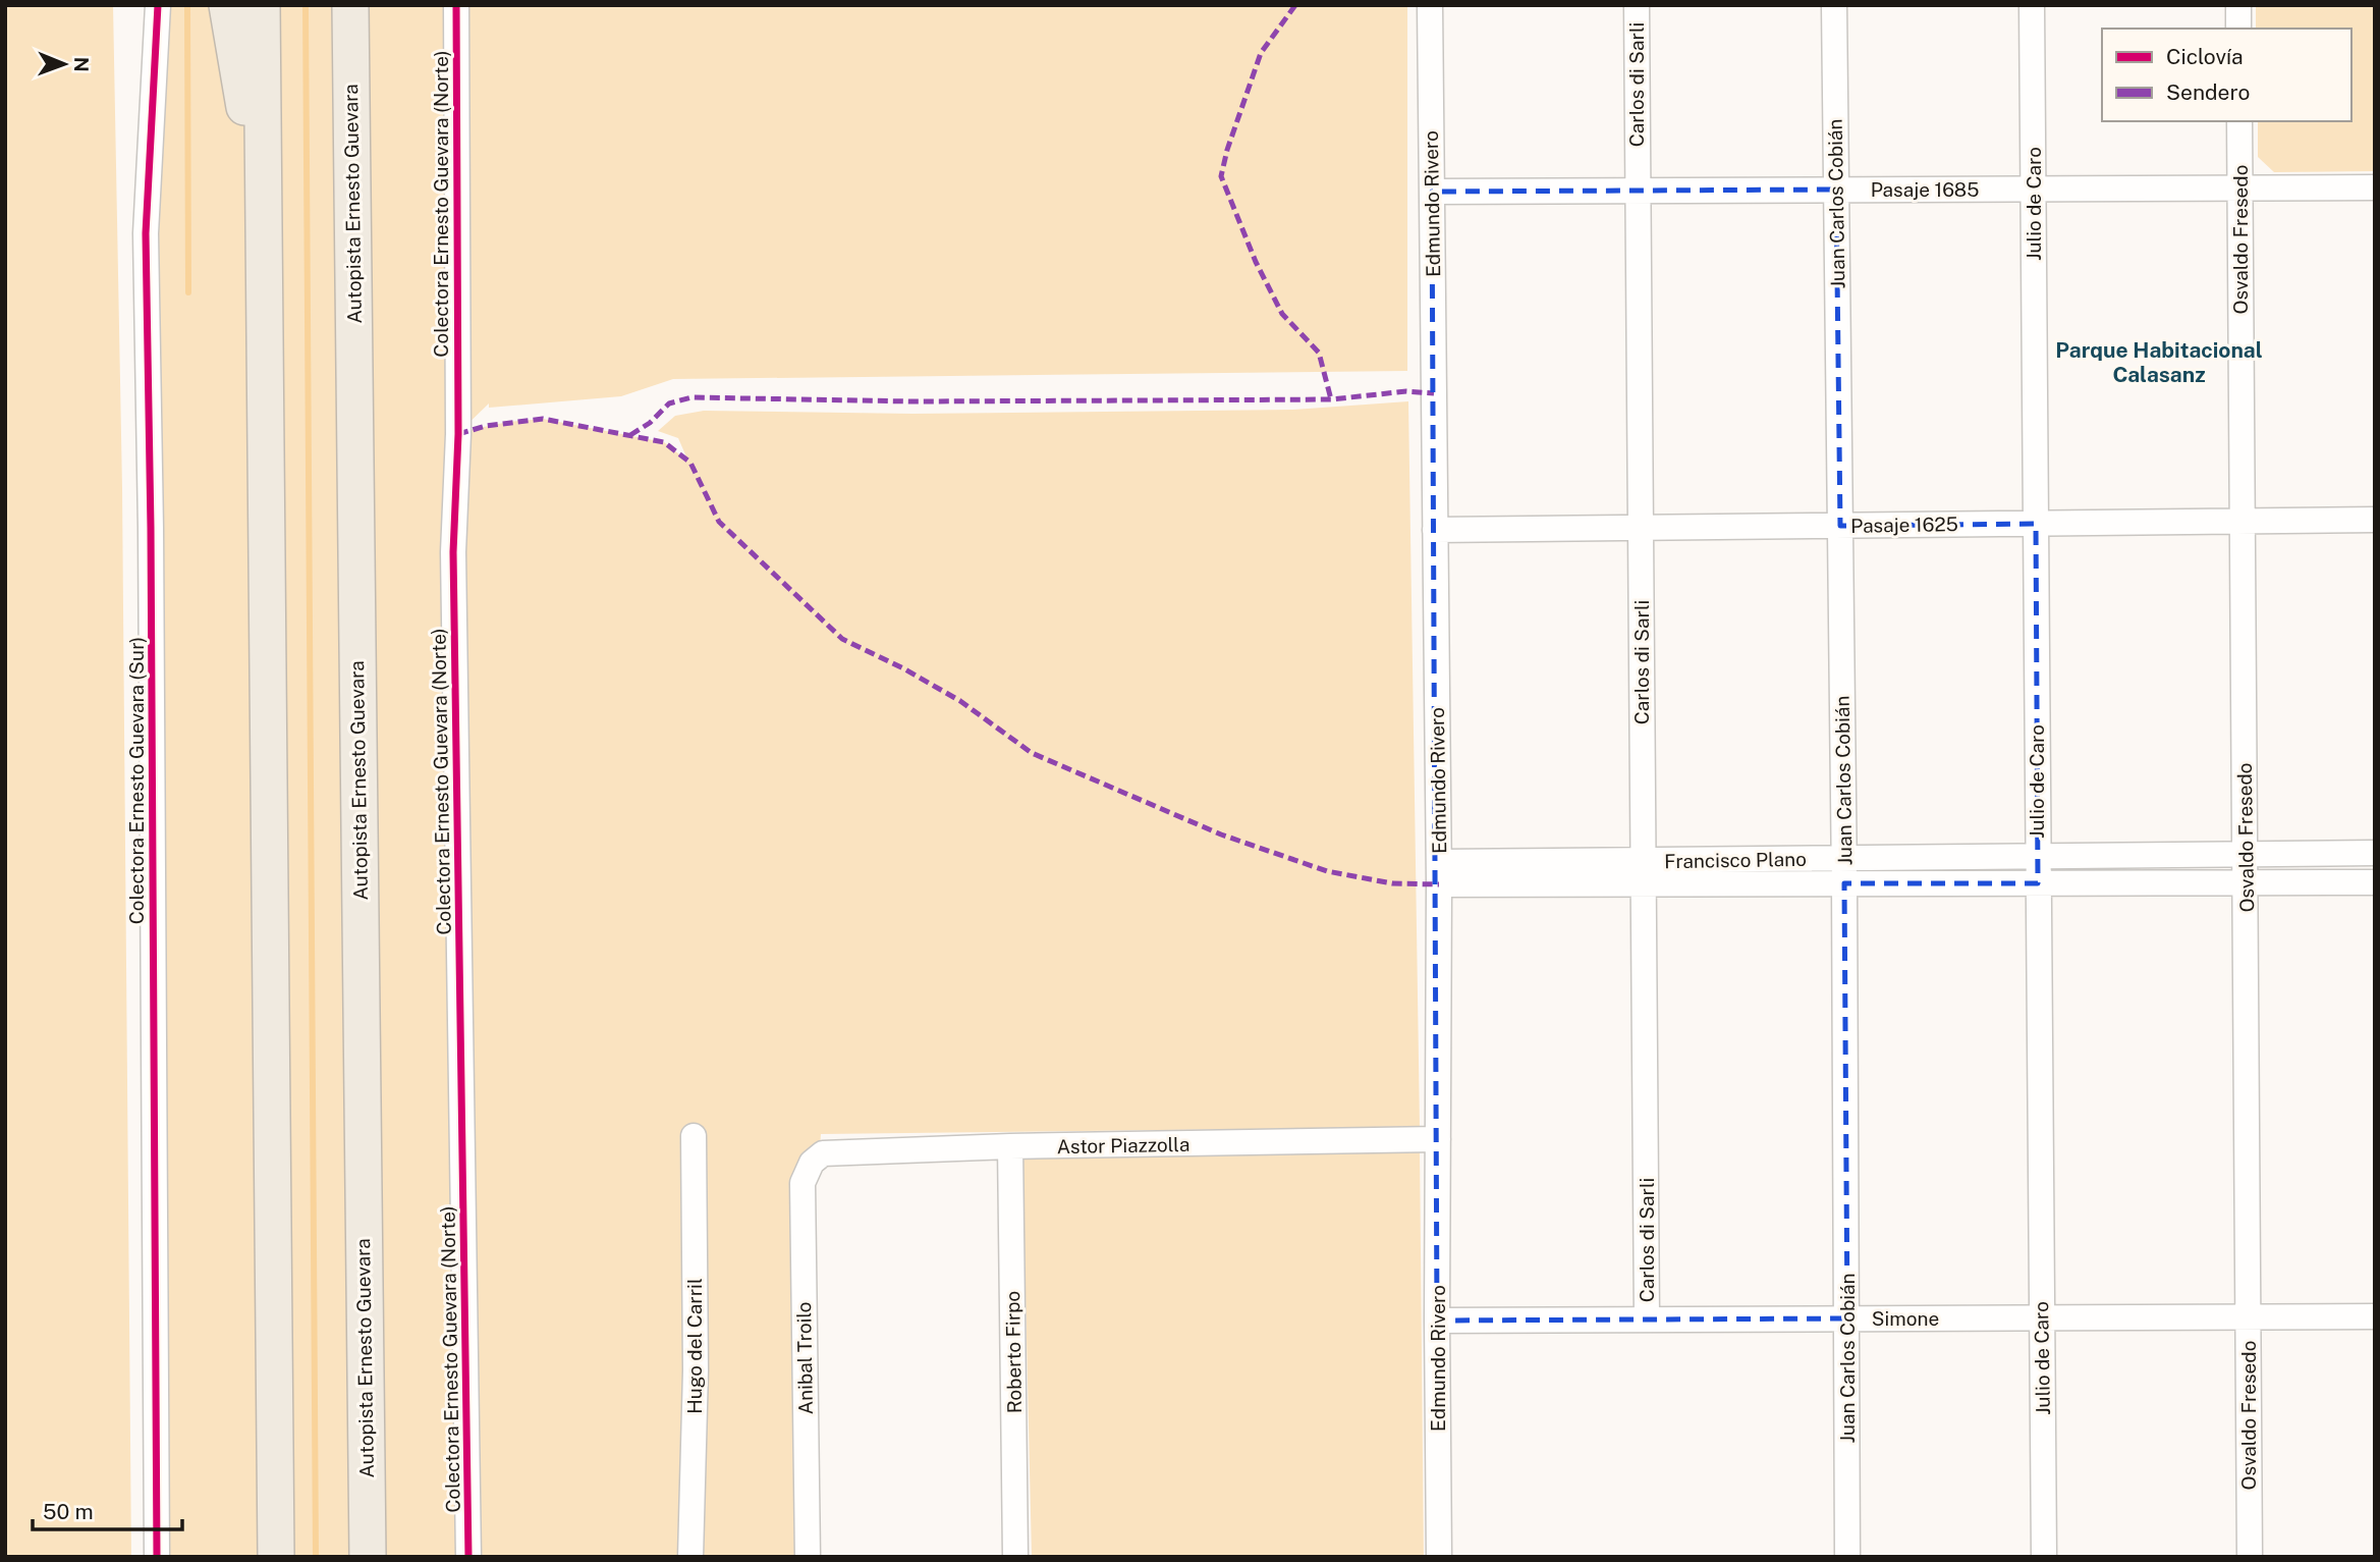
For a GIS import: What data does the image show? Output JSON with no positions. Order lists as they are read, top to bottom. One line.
{"streets":{"highway":["Autopista Ernesto Guevara"],"street":["Carlos di Sarli","Pasaje 1685","Colectora Ernesto Guevara (Norte)","Edmundo Rivero","Juan Carlos Cobián","Julio de Caro","Osvaldo Fresedo","Pasaje 1625","Colectora Ernesto Guevara (Sur)","Francisco Plano","Astor Piazzolla","Simone","Hugo del Carril","Roberto Firpo","Anibal Troilo"]},"crossings":[["Carlos di Sarli","Pasaje 1685"],["Carlos di Sarli","Pasaje 1625"],["Carlos di Sarli","Francisco Plano"],["Carlos di Sarli","Simone"],["Pasaje 1685","Edmundo Rivero"],["Pasaje 1685","Juan Carlos Cobián"],["Pasaje 1685","Julio de Caro"],["Pasaje 1685","Osvaldo Fresedo"],["Edmundo Rivero","Pasaje 1625"],["Edmundo Rivero","Francisco Plano"],["Edmundo Rivero","Astor Piazzolla"],["Edmundo Rivero","Simone"],["Juan Carlos Cobián","Pasaje 1625"],["Juan Carlos Cobián","Francisco Plano"],["Juan Carlos Cobián","Simone"],["Julio de Caro","Pasaje 1625"],["Julio de Caro","Francisco Plano"],["Julio de Caro","Simone"],["Osvaldo Fresedo","Pasaje 1625"],["Osvaldo Fresedo","Francisco Plano"],["Osvaldo Fresedo","Simone"],["Astor Piazzolla","Roberto Firpo"],["Astor Piazzolla","Anibal Troilo"]],"districts":["Parque Habitacional Calasanz"],"legend":["Ciclovía","Sendero"],"scale_bar":"50 m","north":"right"}
